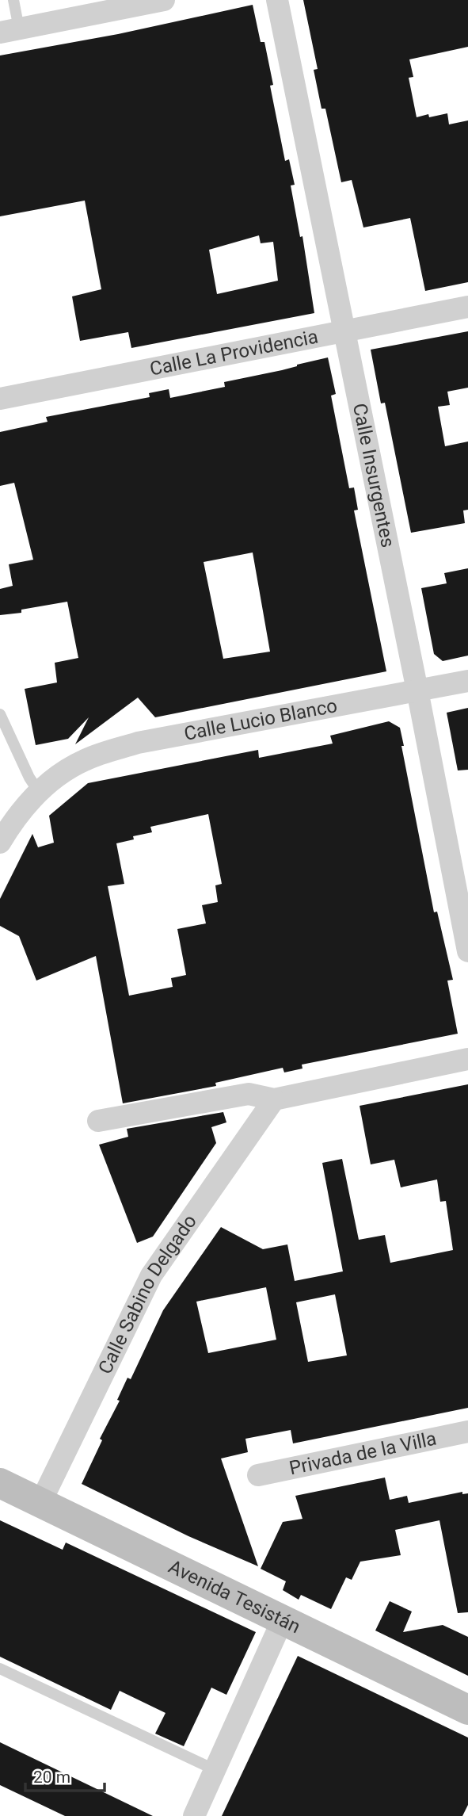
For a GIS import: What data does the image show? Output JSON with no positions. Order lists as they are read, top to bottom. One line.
{"streets":{"main road":["Avenida Tesistán"],"street":["Calle La Providencia","Calle Insurgentes","Calle Lucio Blanco","Calle Sabino Delgado","Privada de la Villa"]},"crossings":[["Calle La Providencia","Calle Insurgentes"],["Calle Insurgentes","Calle Lucio Blanco"],["Calle Sabino Delgado","Avenida Tesistán"]],"scale_bar":"20 m"}
